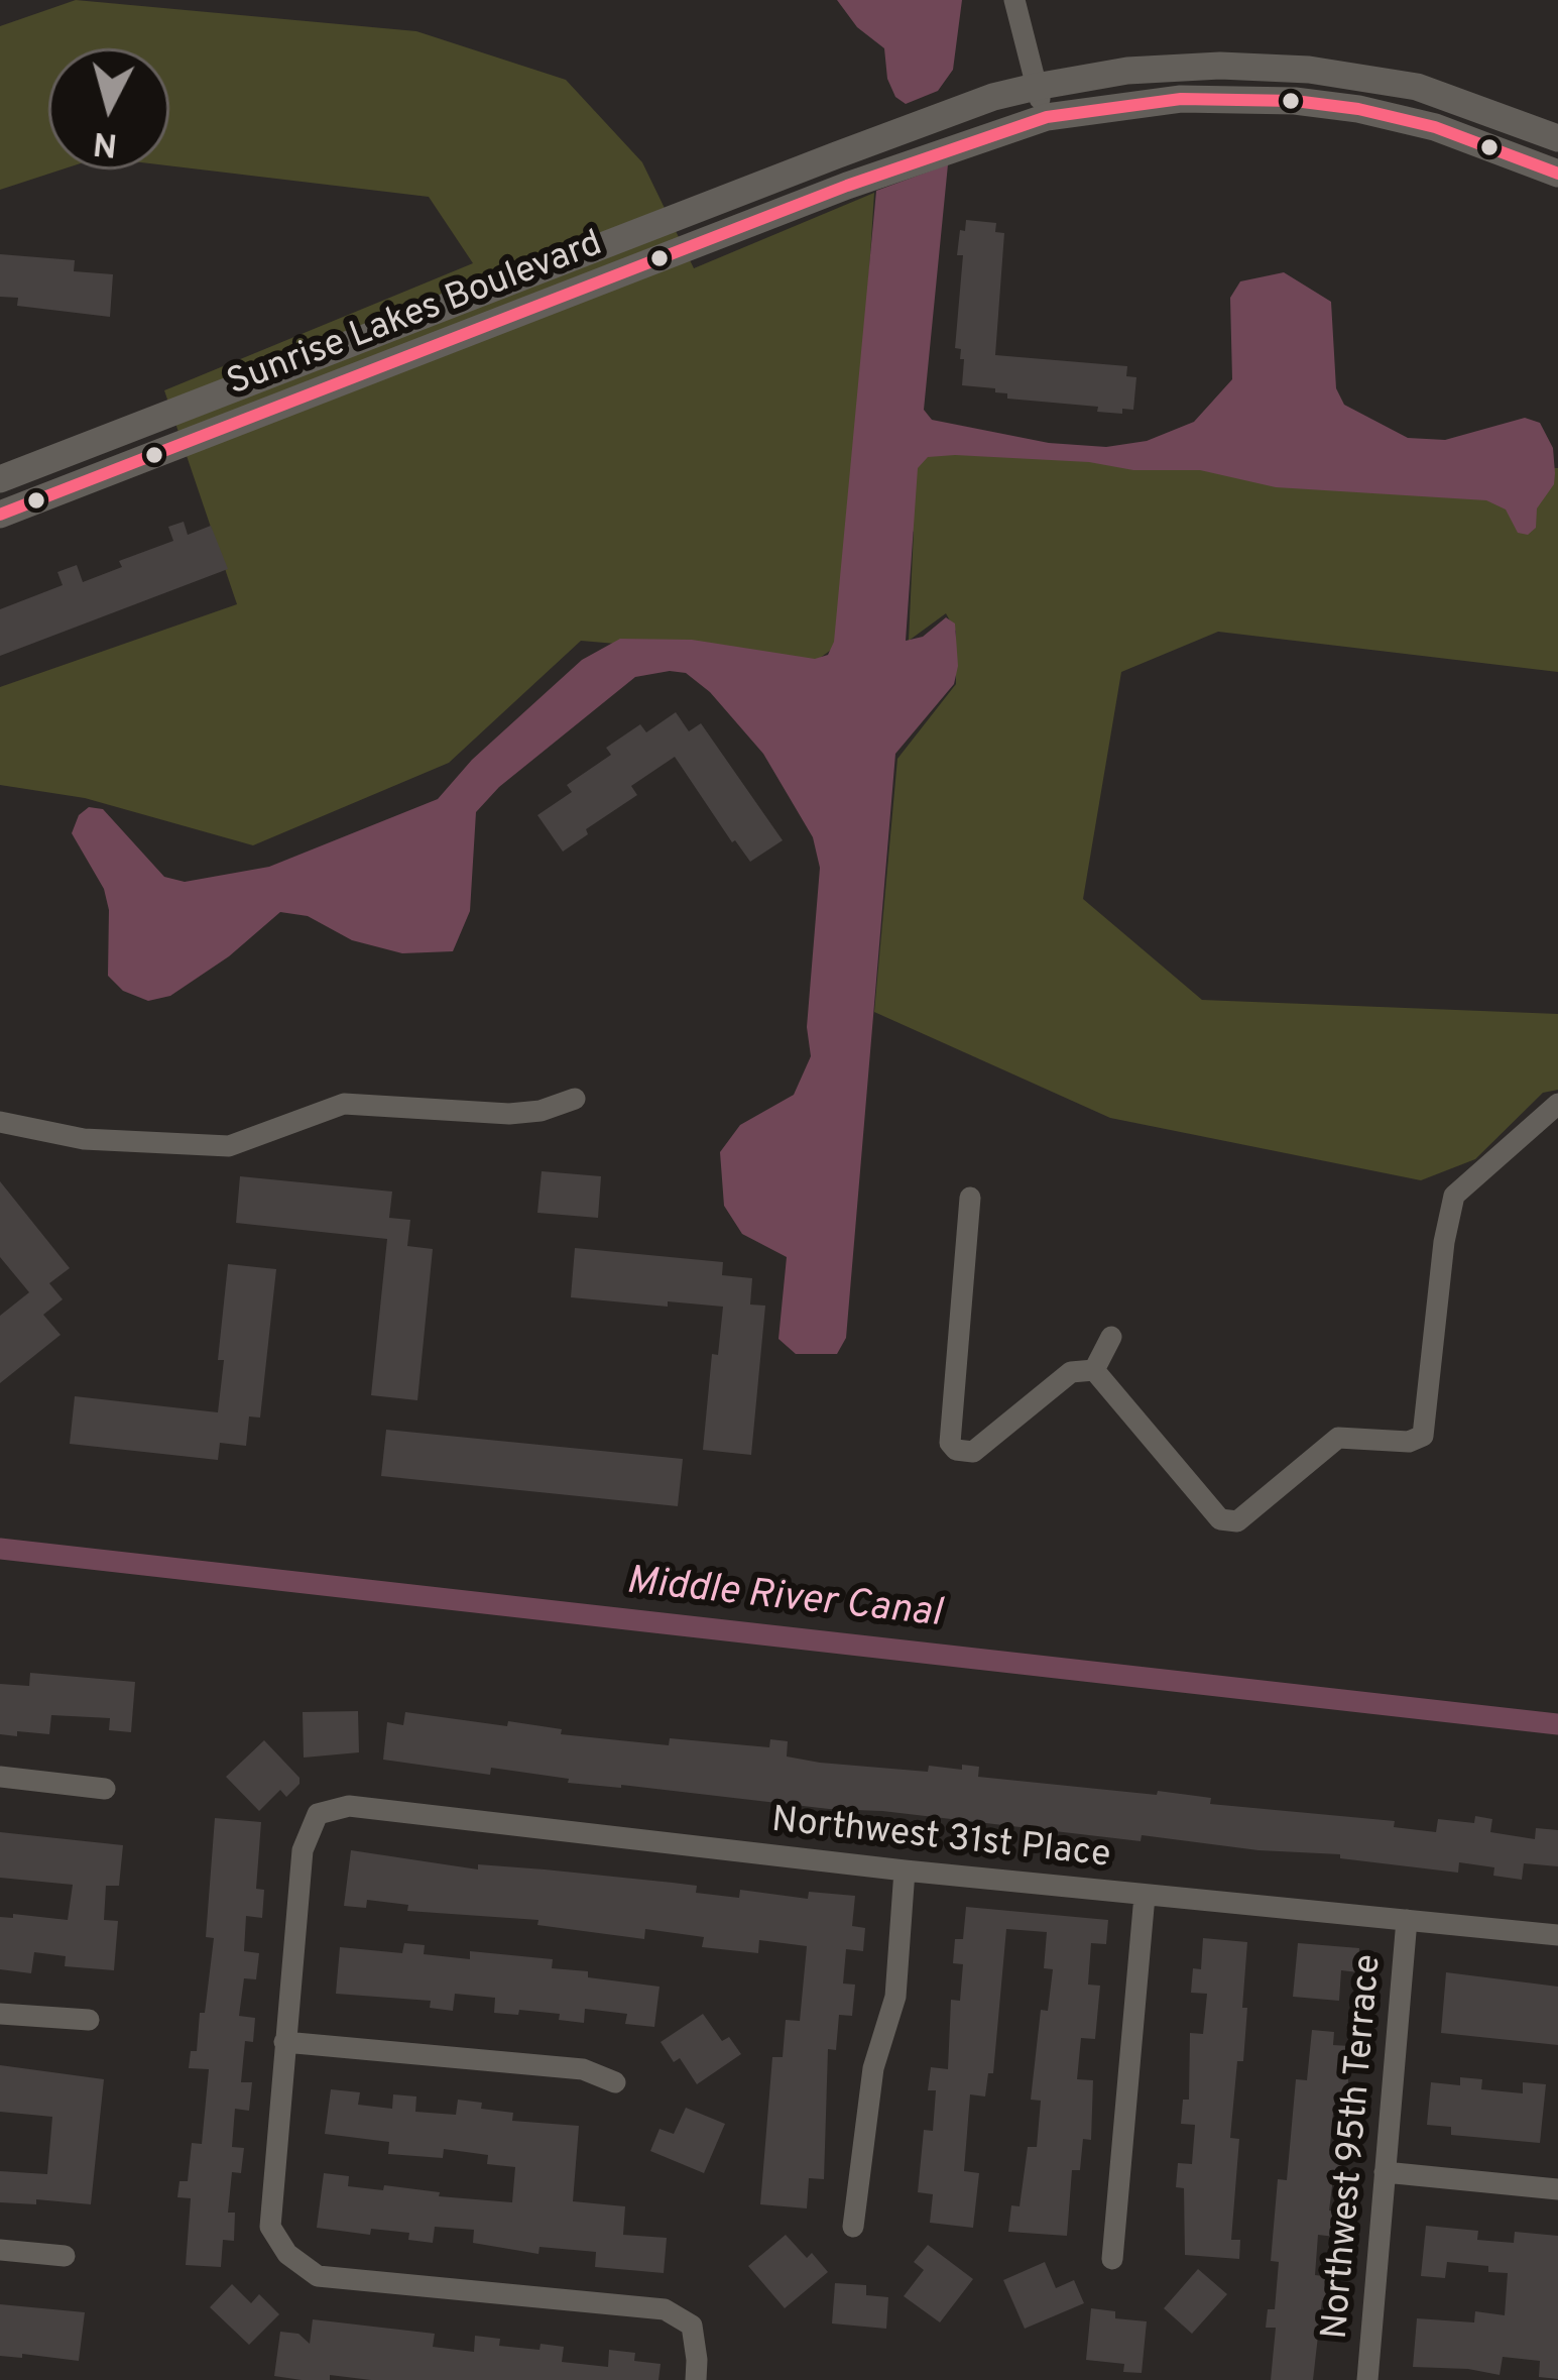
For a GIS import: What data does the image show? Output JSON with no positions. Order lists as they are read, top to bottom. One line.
{"streets":{"street":["Sunrise Lakes Boulevard","Northwest 31st Place","Northwest 95th Terrace"]},"crossings":[["Northwest 31st Place","Northwest 95th Terrace"]],"water":["Middle River Canal"],"north":"bottom"}
